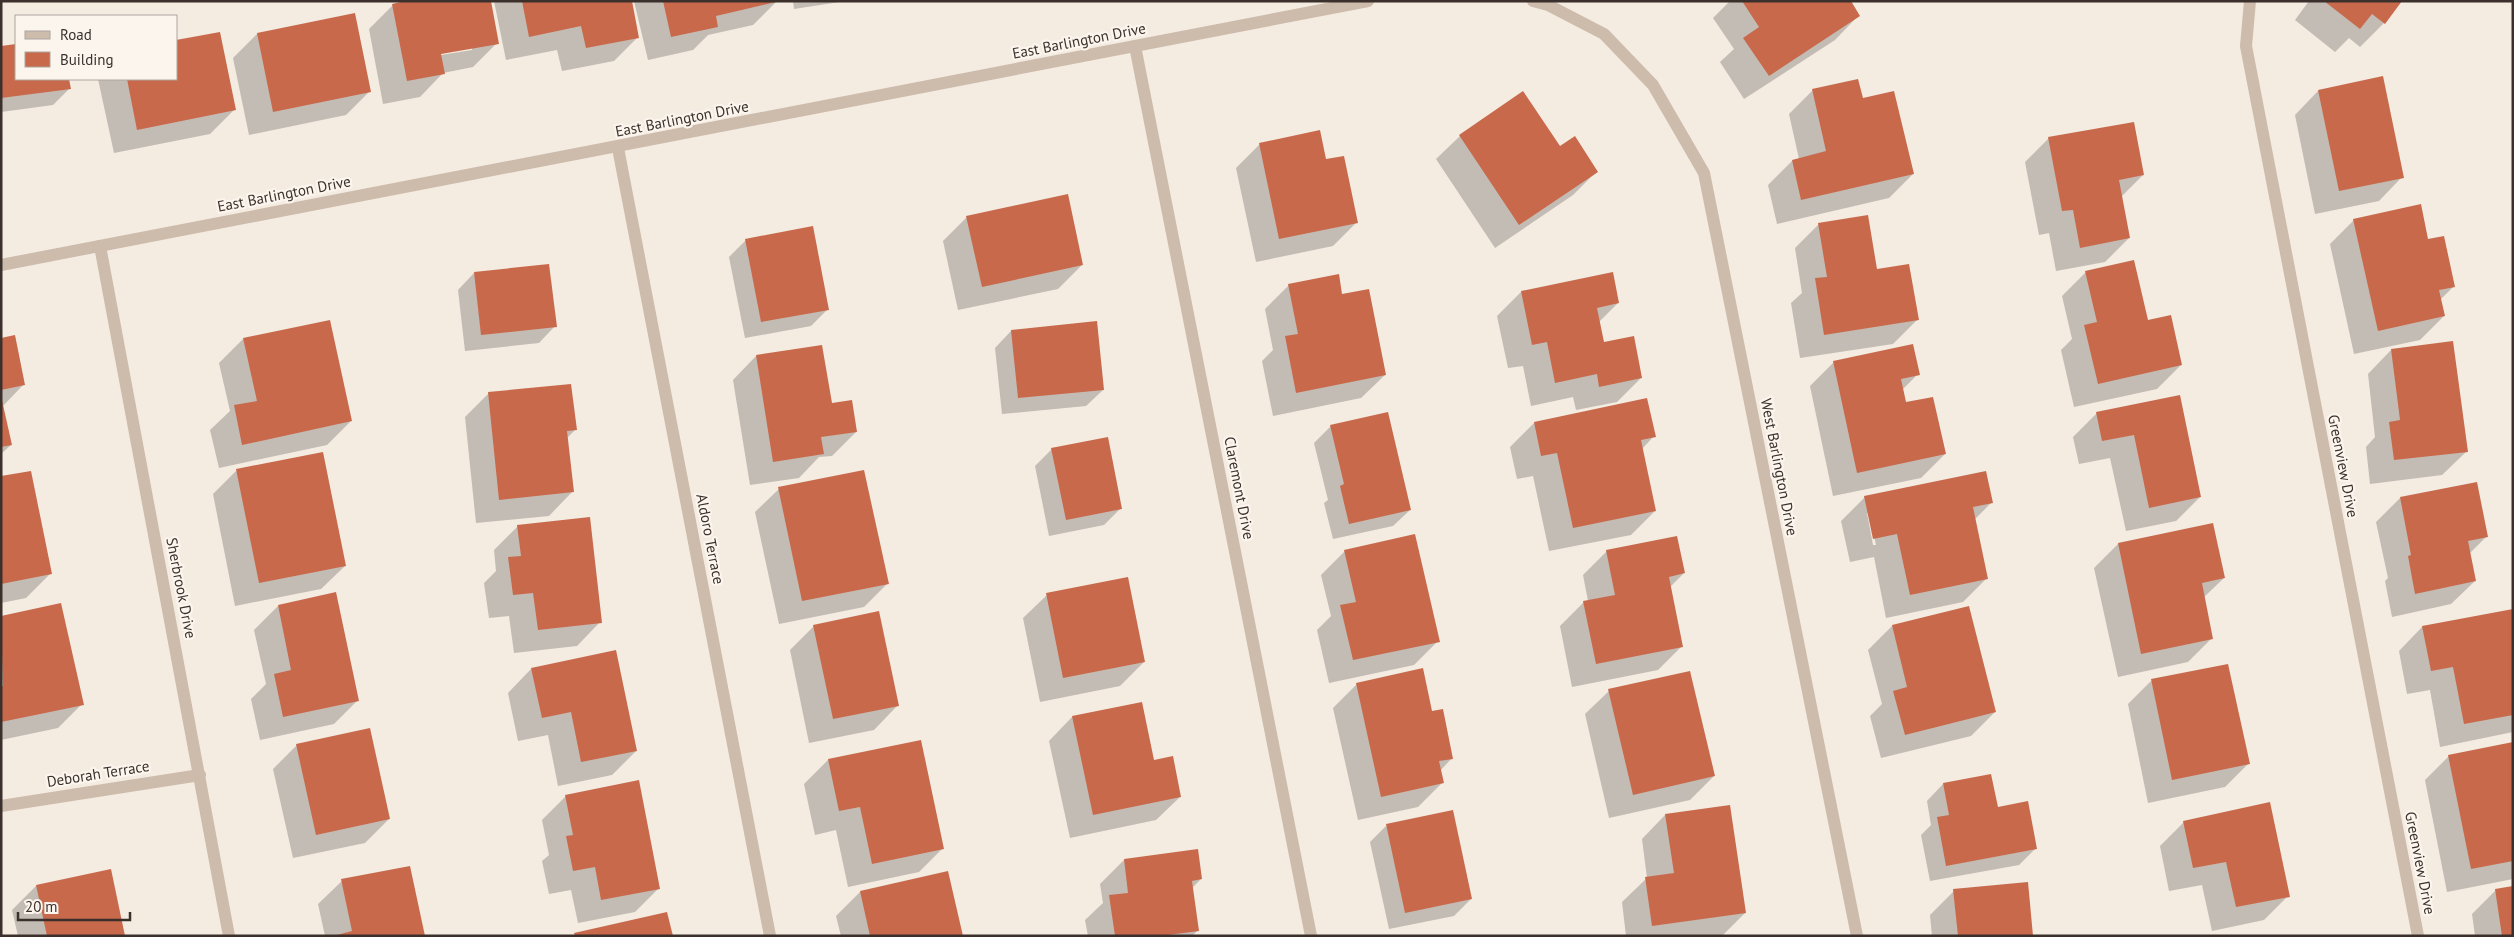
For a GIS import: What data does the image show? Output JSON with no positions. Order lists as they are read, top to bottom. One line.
{"streets":{"street":["East Barlington Drive","Greenview Drive","West Barlington Drive","Claremont Drive","Aldoro Terrace","Sherbrook Drive","Deborah Terrace"]},"crossings":[["East Barlington Drive","Claremont Drive"],["East Barlington Drive","Aldoro Terrace"],["East Barlington Drive","Sherbrook Drive"],["Sherbrook Drive","Deborah Terrace"]],"legend":["Road","Building"],"scale_bar":"20 m"}
